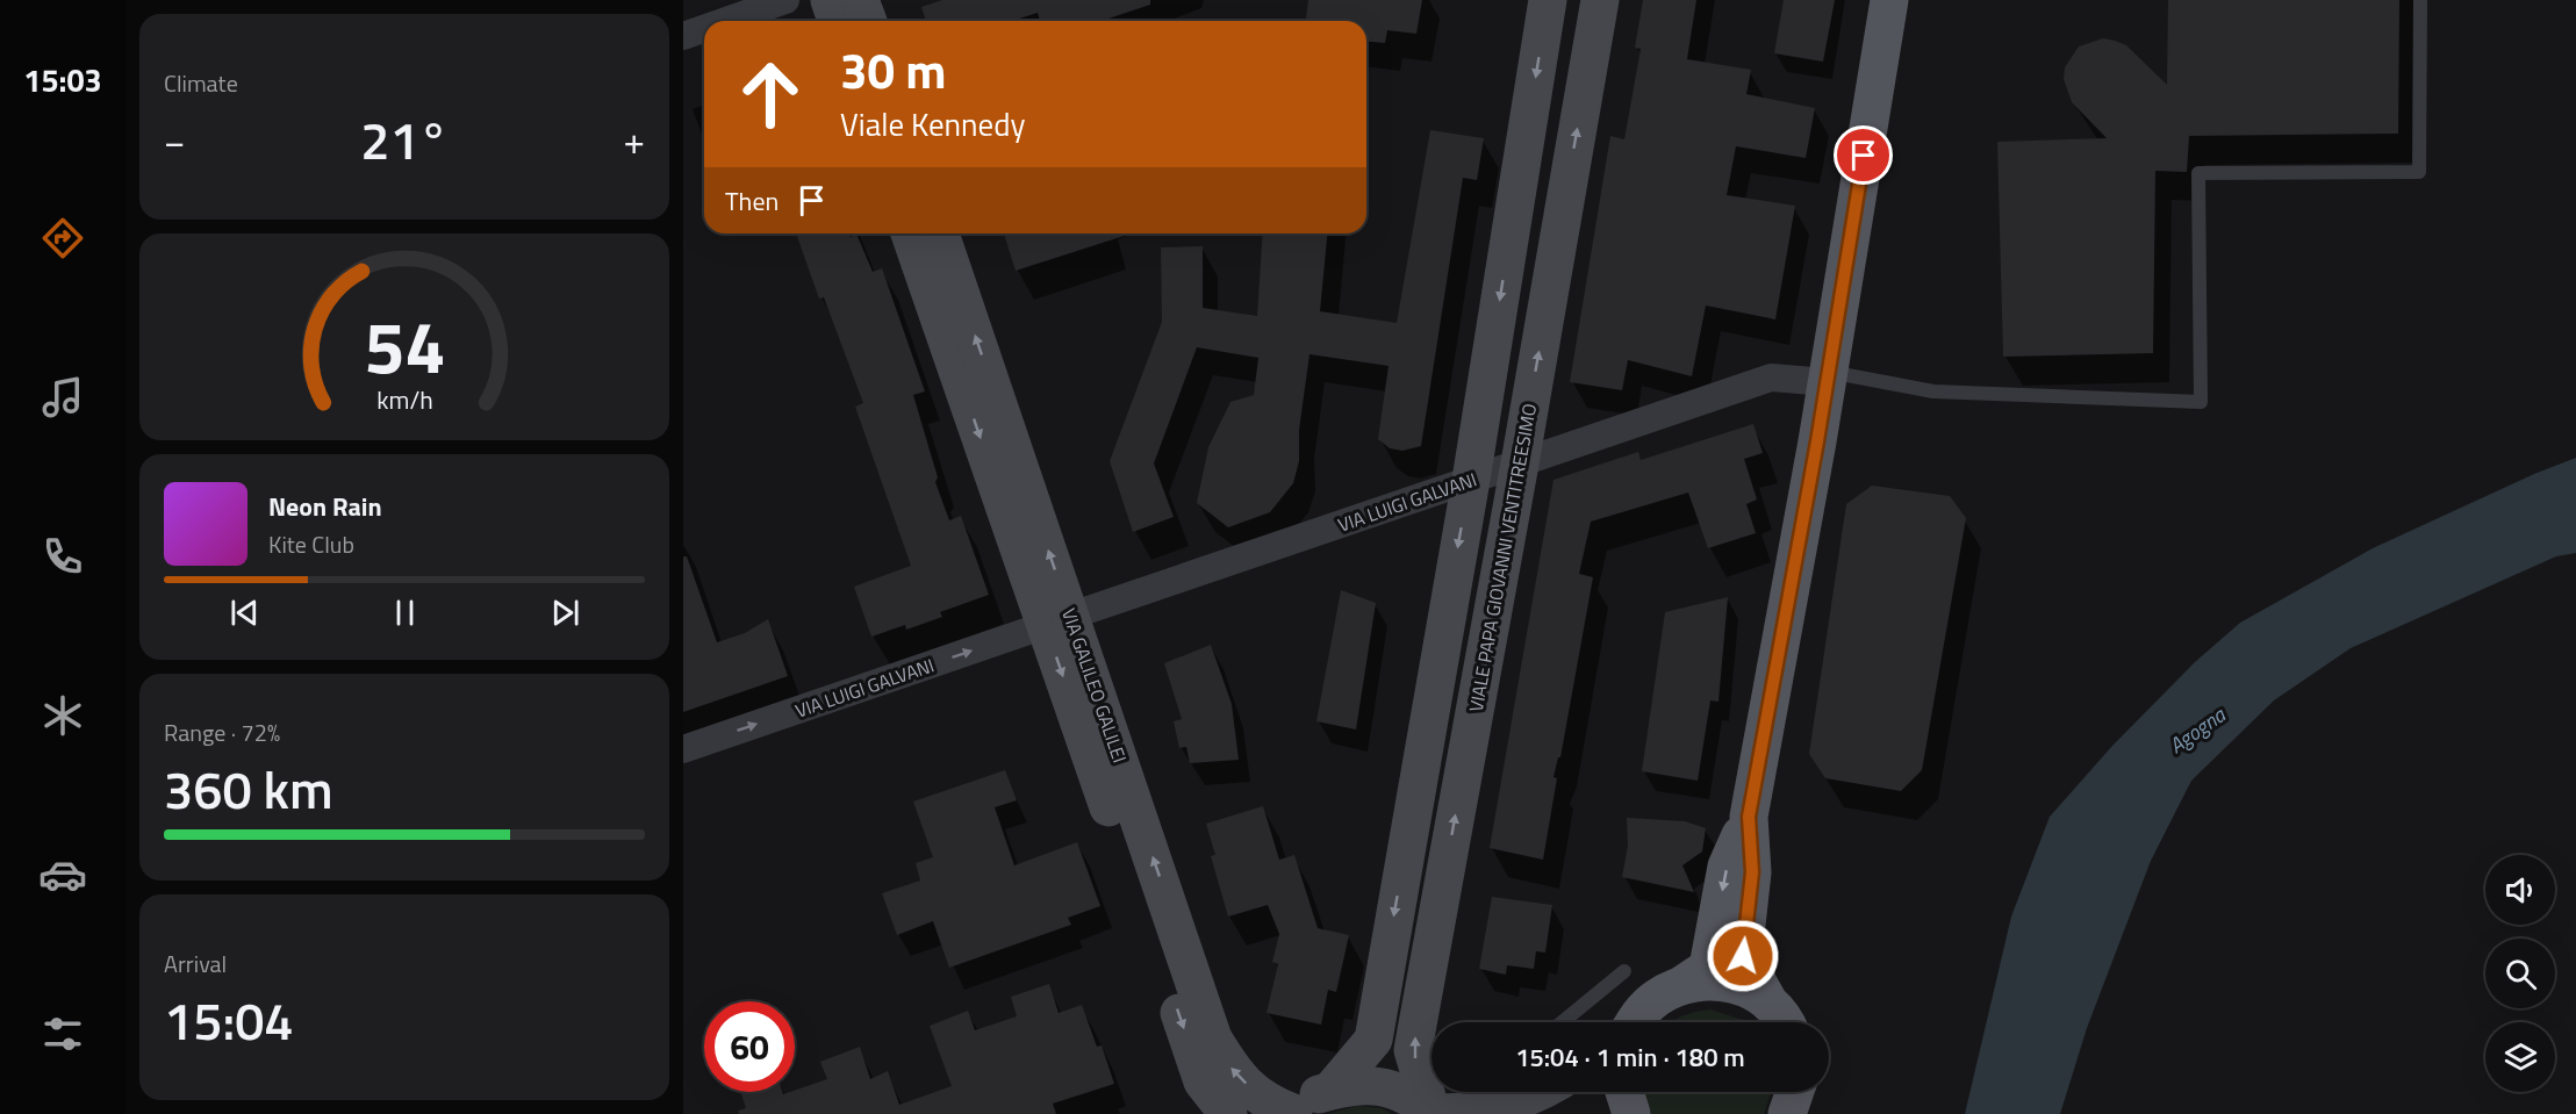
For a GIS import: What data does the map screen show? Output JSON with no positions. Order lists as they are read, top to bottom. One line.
{"streets":{"street":["VIA LUIGI GALVANI","VIALE PAPA GIOVANNI VENTITREESIMO","VIA GALILEO GALILEI"]},"crossings":[["VIA LUIGI GALVANI","VIALE PAPA GIOVANNI VENTITREESIMO"],["VIA LUIGI GALVANI","VIA GALILEO GALILEI"]],"water":["Agogna"],"page":{"tabs":"15:03","tile":["Climate",["Range · 72%","360 km"],["Arrival","15:04"]],"turn":["30 m","Viale Kennedy"],"heat":["−","21°","+"],"then":"Then","song":["Neon Rain","Kite Club"],"limit":"60","trip":"15:04 · 1 min · 180 m","gauge":["54","km/h"]}}
